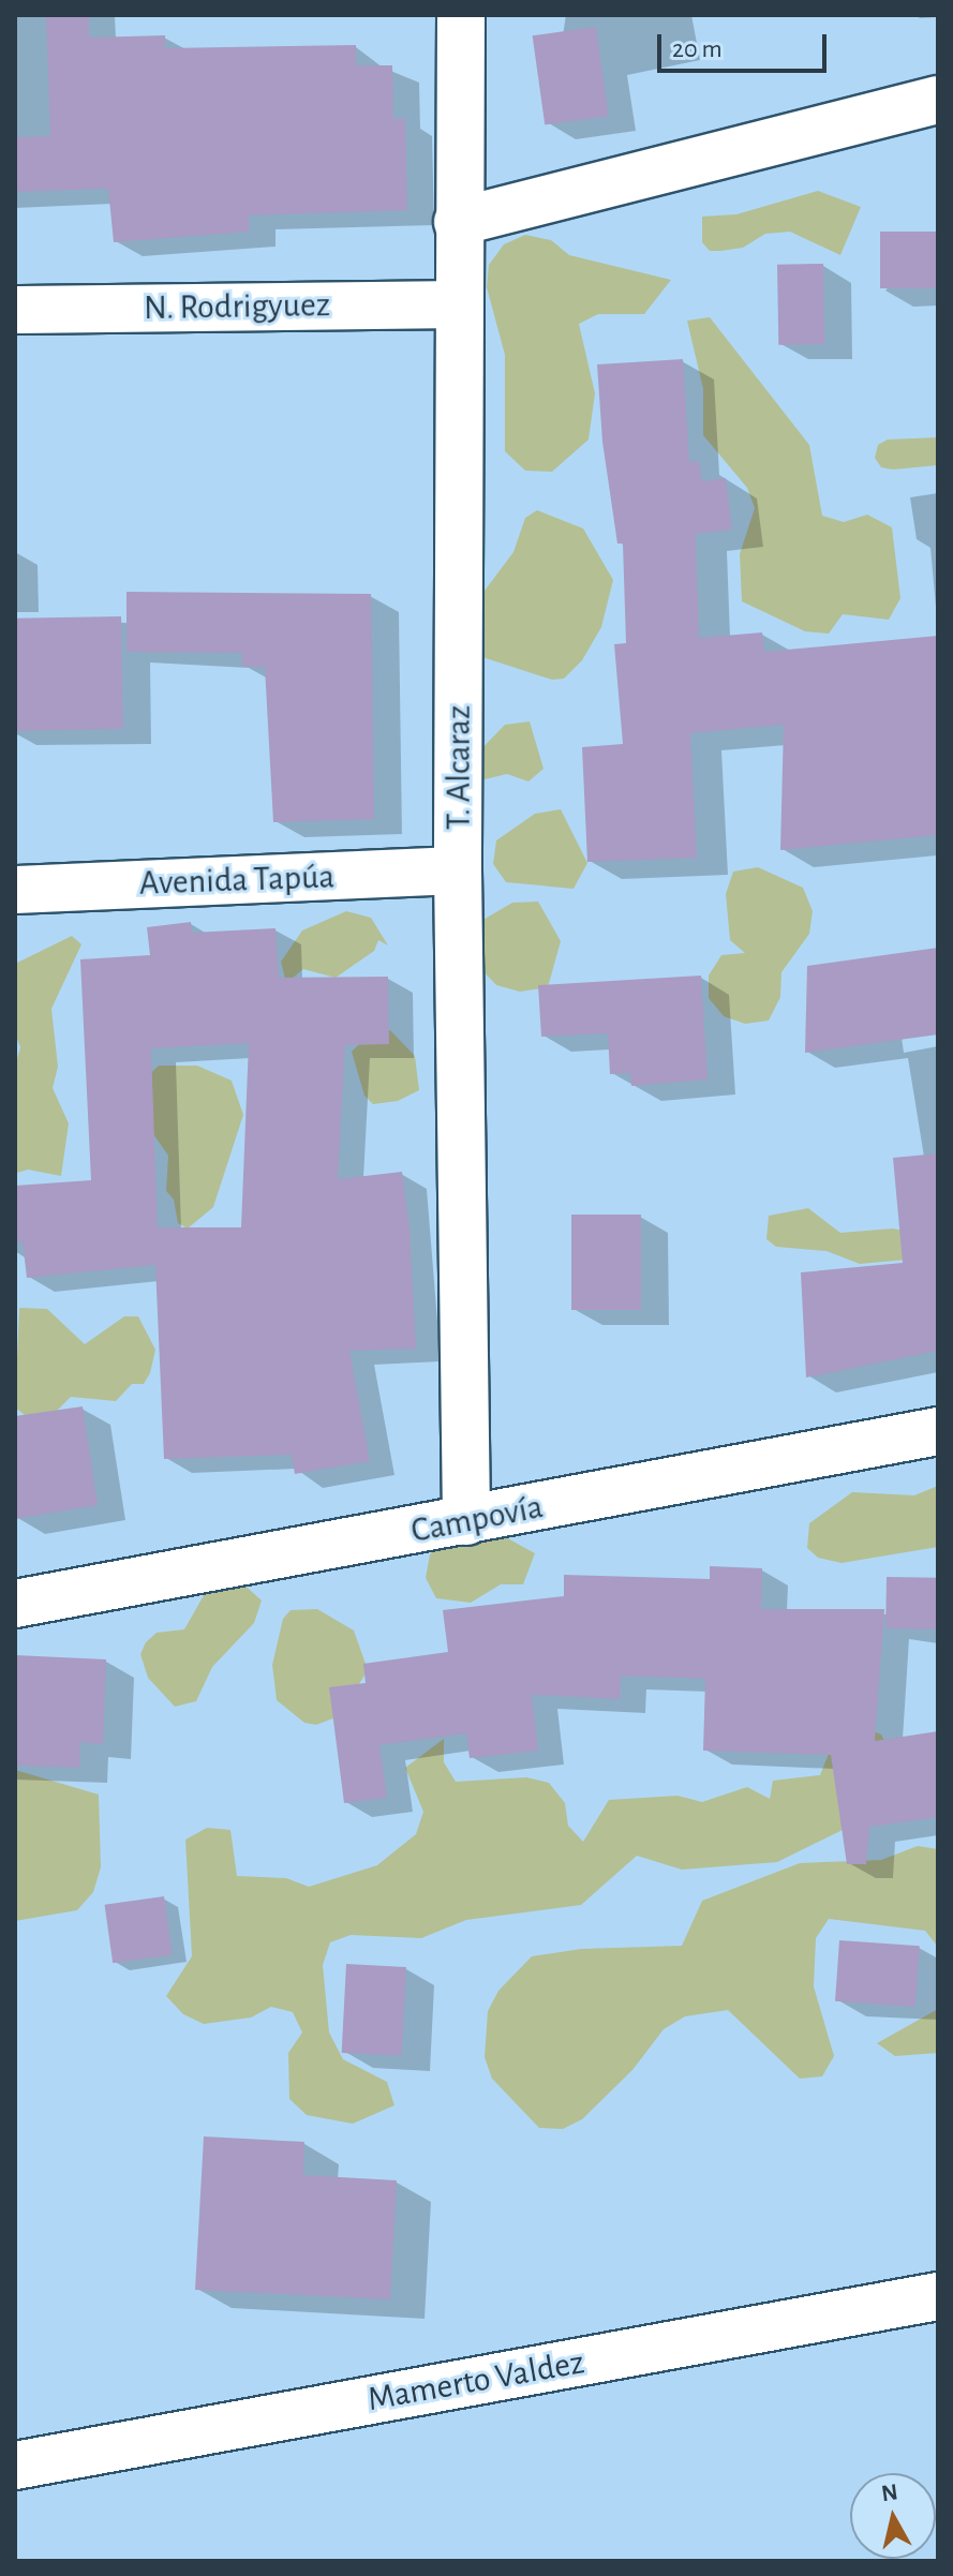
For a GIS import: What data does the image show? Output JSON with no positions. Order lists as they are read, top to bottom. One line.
{"streets":{"street":["N. Rodrigyuez","T. Alcaraz","Avenida Tapúa","Campovía","Mamerto Valdez"]},"crossings":[["N. Rodrigyuez","T. Alcaraz"],["T. Alcaraz","Avenida Tapúa"],["T. Alcaraz","Campovía"]],"scale_bar":"20 m","north":"top"}
